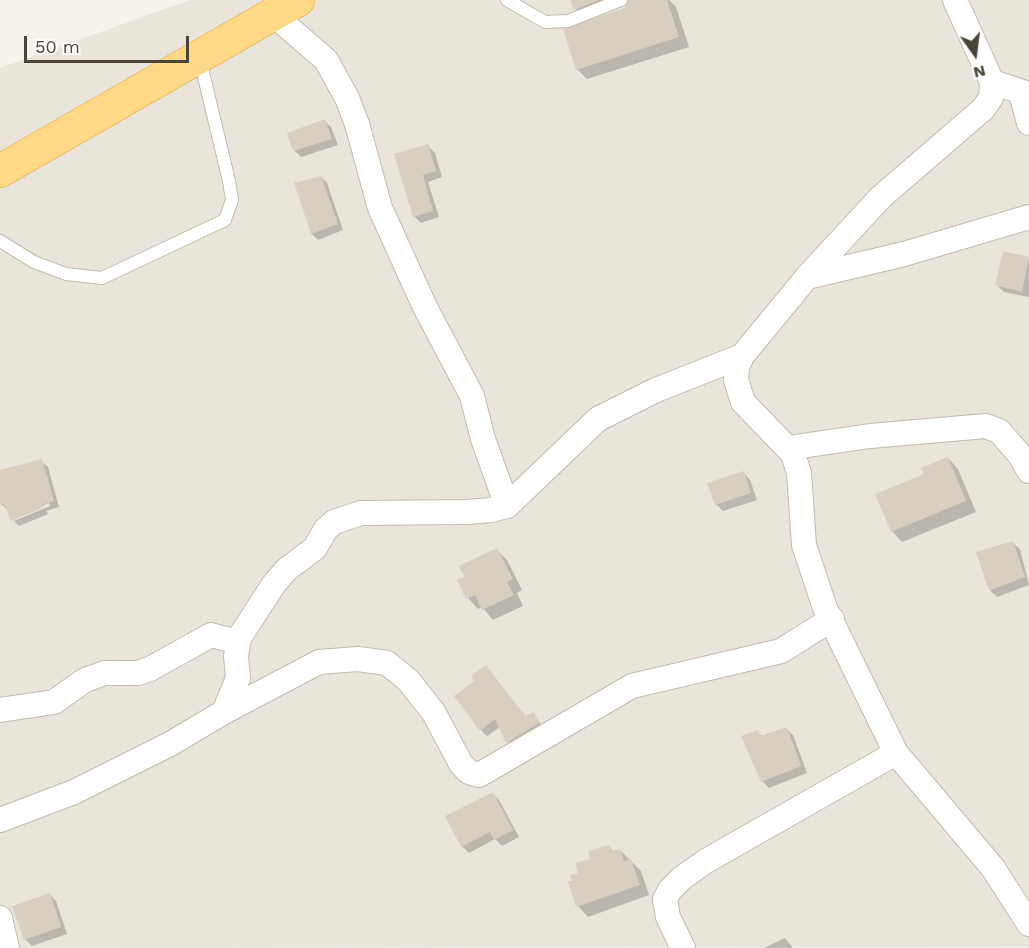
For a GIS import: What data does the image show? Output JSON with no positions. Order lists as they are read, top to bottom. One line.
{"scale_bar":"50 m","north":"bottom"}
